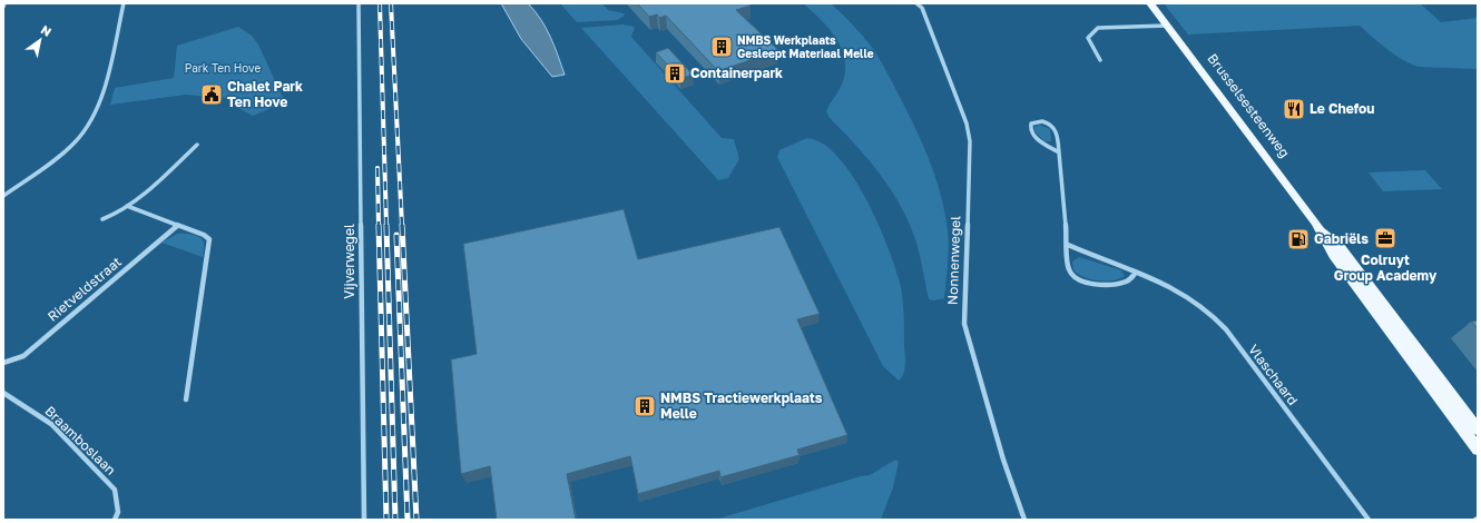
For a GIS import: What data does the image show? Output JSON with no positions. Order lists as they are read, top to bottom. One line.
{"streets":{"main road":["Brusselsesteenweg"],"street":["Nonnenwegel","Vijverwegel","Rietveldstraat","Vlaschaard","Braamboslaan"]},"parks":["Park Ten Hove"],"places":{"building":["NMBS Werkplaats Gesleept Materiaal Melle","Containerpark","NMBS Tractiewerkplaats Melle"],"public building":["Chalet Park Ten Hove"],"restaurant":["Le Chefou"],"office":["Colruyt Group Academy"],"fuel station":["Gabriëls"]},"north":"top right"}
